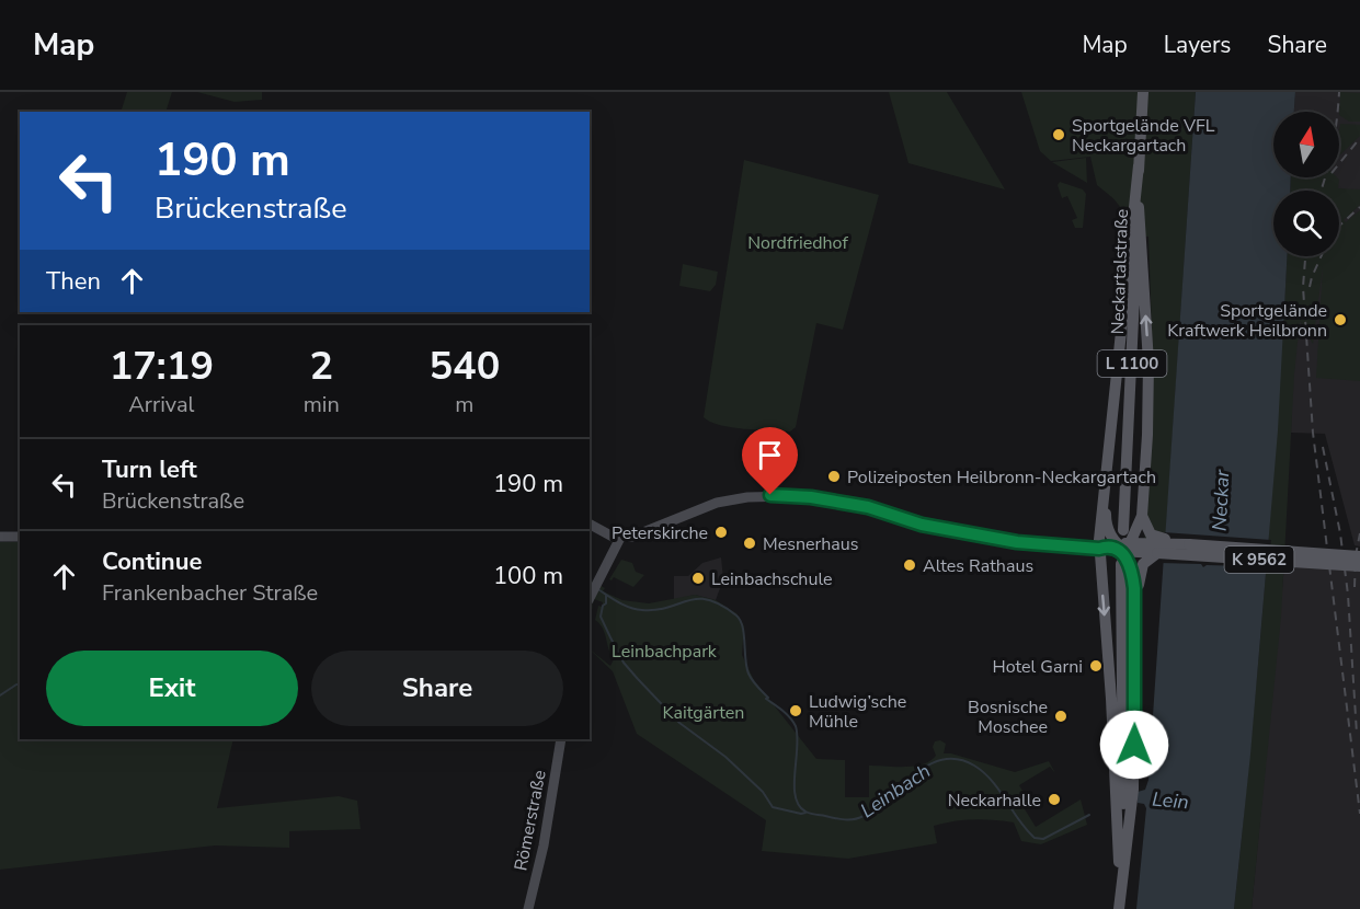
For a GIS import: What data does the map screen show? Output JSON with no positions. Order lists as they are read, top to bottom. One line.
{"streets":{"main road":["Neckartalstraße","L 1100","K 9562","Römerstraße"]},"water":["Neckar","Leinbach","Lein"],"parks":["Nordfriedhof","Leinbachpark","Kaitgärten"],"places":["Sportgelände VFL Neckargartach","Sportgelände Kraftwerk Heilbronn","Polizeiposten Heilbronn-Neckargartach","Peterskirche","Mesnerhaus","Altes Rathaus","Leinbachschule","Hotel Garni","Ludwig’sche Mühle","Bosnische Moschee","Neckarhalle"],"north":"top","page":{"header":"Map","nav":["Map","Layers","Share"],"turn":["190 m","Brückenstraße"],"then":"Then","eta":["17:19","Arrival","2","min","540","m"],"list":[{"name":"Turn left","note":"Brückenstraße","value":"190 m"},{"name":"Continue","note":"Frankenbacher Straße","value":"100 m"}],"buttons":["Exit","Share"]}}
